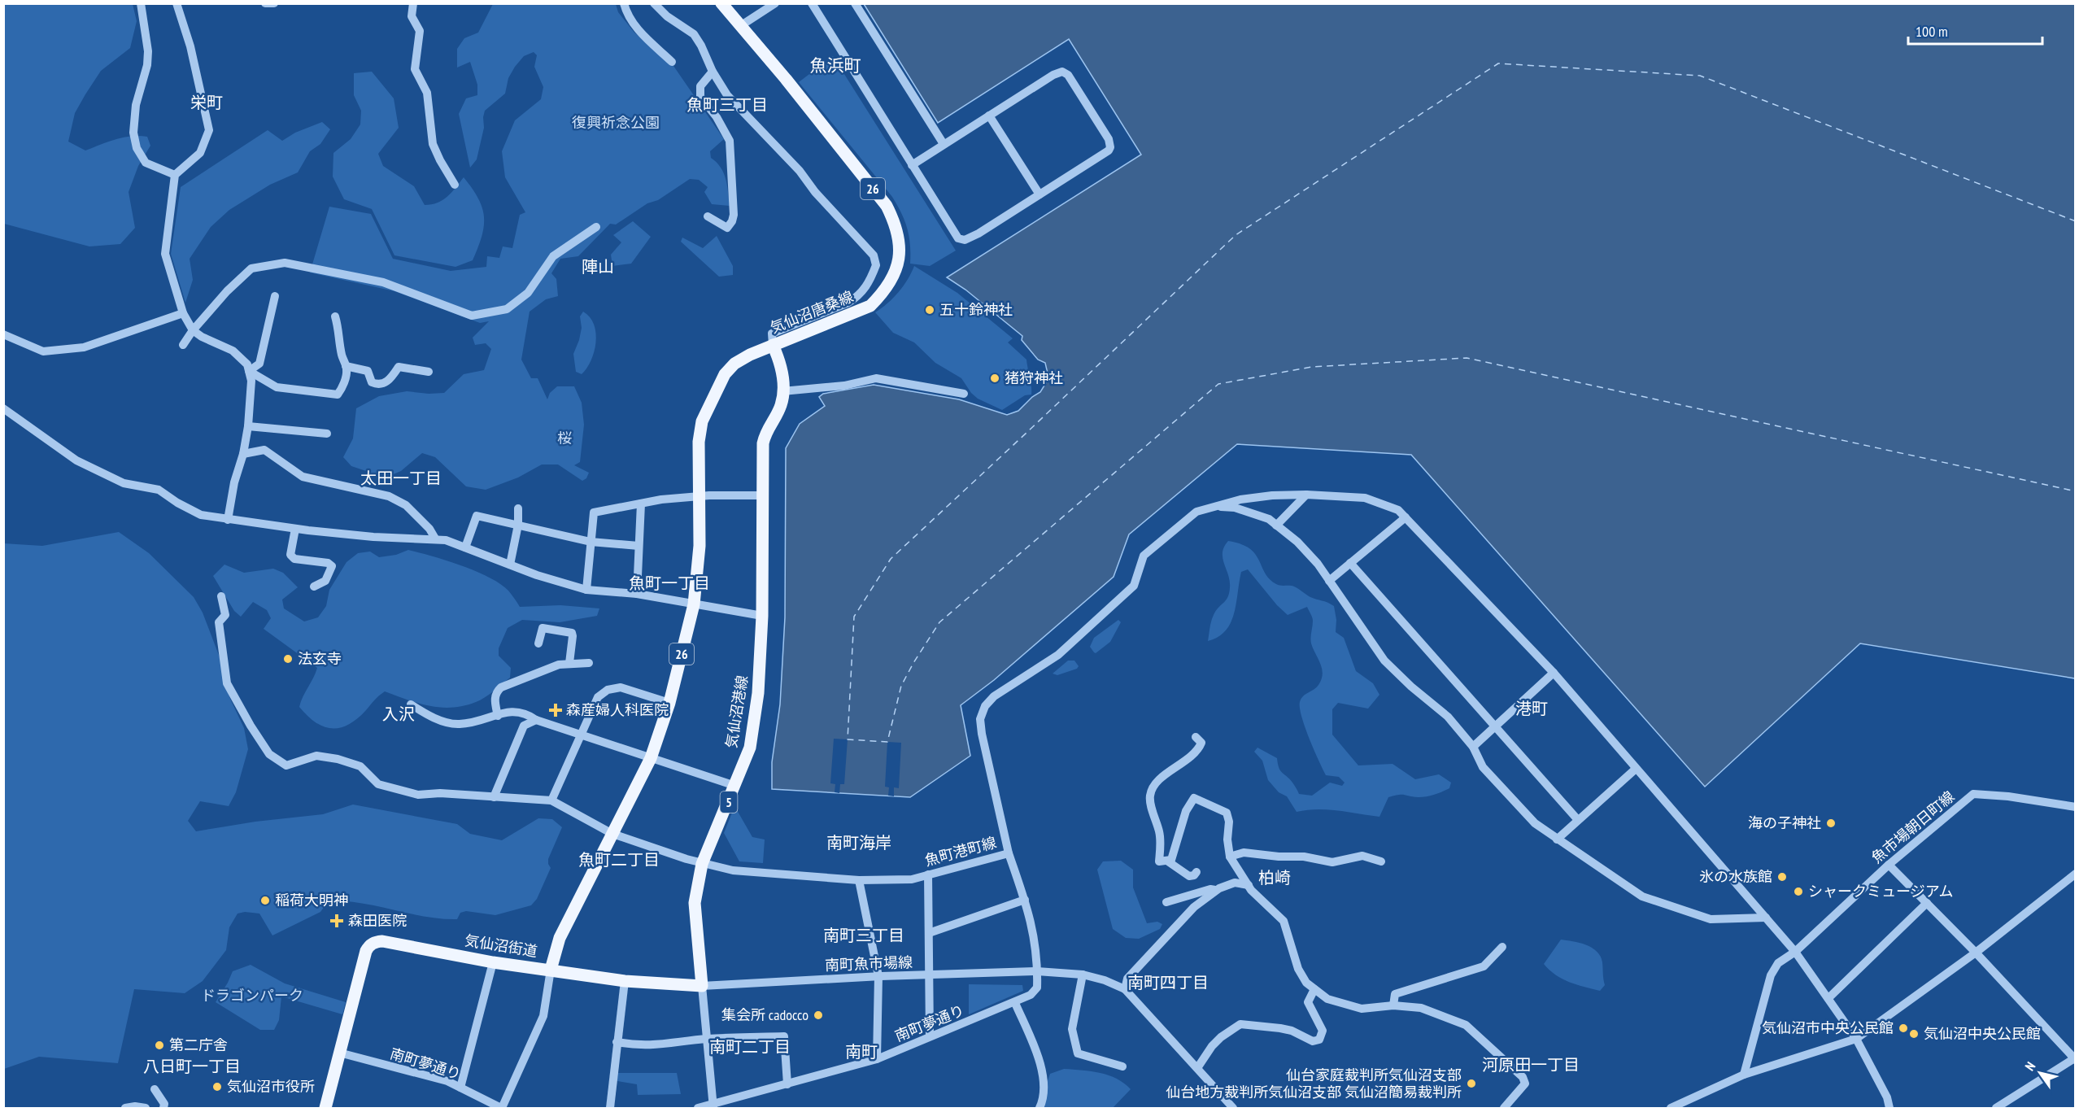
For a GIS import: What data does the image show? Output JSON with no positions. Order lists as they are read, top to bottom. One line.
{"streets":{"main road":["26","気仙沼唐桑線","気仙沼港線","5","気仙沼街道"],"street":["魚市場朝日町線","魚町港町線","南町魚市場線","南町夢通り"]},"crossings":[["気仙沼唐桑線","気仙沼港線"],["気仙沼唐桑線","気仙沼街道"],["気仙沼港線","魚町港町線"],["気仙沼港線","南町魚市場線"],["魚町港町線","気仙沼街道"],["気仙沼街道","南町夢通り"],["南町魚市場線","南町夢通り"]],"districts":["魚浜町","栄町","魚町三丁目","陣山","太田一丁目","魚町一丁目","港町","入沢","南町海岸","魚町二丁目","柏崎","南町三丁目","南町四丁目","南町二丁目","南町","河原田一丁目","八日町一丁目"],"parks":["復興祈念公園","桜","ドラゴンパーク"],"places":{"other":["五十鈴神社","猪狩神社","法玄寺","海の子神社","氷の水族館","シャークミュージアム","稲荷大明神","集会所 cadocco","気仙沼市中央公民館","気仙沼中央公民館","第二庁舎","仙台家庭裁判所気仙沼支部 仙台地方裁判所気仙沼支部 気仙沼簡易裁判所","気仙沼市役所"],"health":["森産婦人科医院","森田医院"]},"scale_bar":"100 m","north":"top left"}
